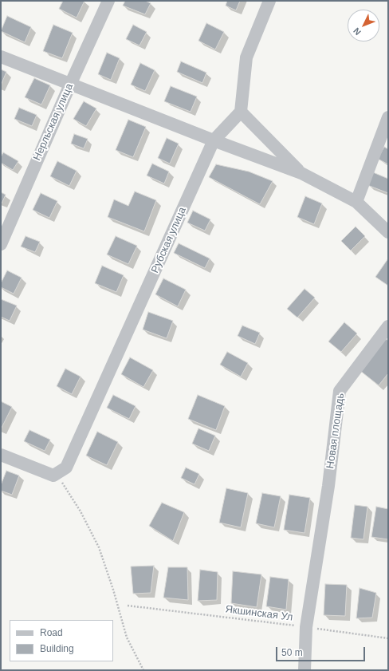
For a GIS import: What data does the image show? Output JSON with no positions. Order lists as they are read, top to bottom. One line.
{"streets":{"street":["Нерльская улица","Рубская улица","Новая площадь"],"path":["Якшинская Ул"]},"crossings":[["Новая площадь","Якшинская Ул"]],"legend":["Road","Building"],"scale_bar":"50 m","north":"bottom left"}
